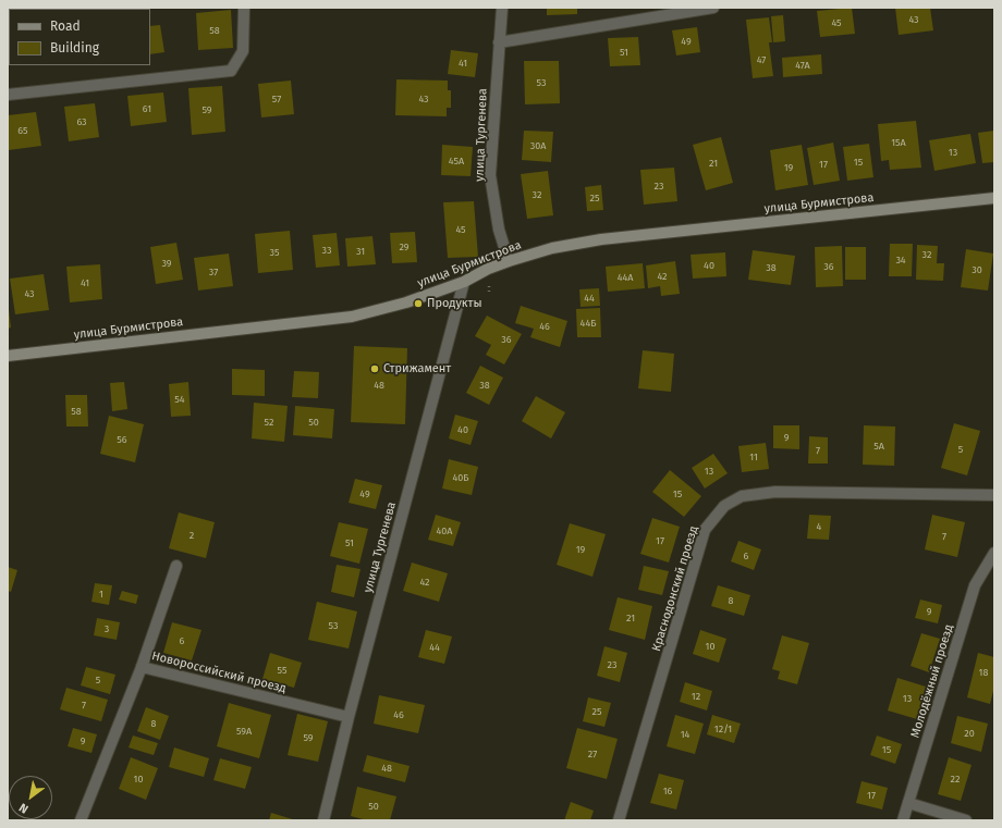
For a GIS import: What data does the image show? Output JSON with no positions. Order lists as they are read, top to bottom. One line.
{"streets":{"street":["улица Тургенева","улица Бурмистрова","Краснодонский проезд","Новороссийский проезд","Молодёжный проезд"]},"crossings":[["улица Тургенева","улица Бурмистрова"],["улица Тургенева","Новороссийский проезд"]],"places":["Продукты","Стрижамент"],"house_numbers":["43","45","58","49","51","47","41","47А","53","57","43","61","59","63","65","15А","30А","13","45А","15","21","17","19","23","32","25","45","29","33","31","35","32","34","39","40","36","38","30","37","42","44А","41","43","44","44Б","46","36","48","38","54","58","52","50","40","9","56","5А","5","7","11","13","40Б","49","15","4","40А","2","7","17","51","19","6","42","1","8","9","21","53","3","6","10","44","23","55","18","5","12","13","7","25","46","8","12/1","59А","20","14","59","9","15","27","48","10","22","16","17","50"],"legend":["Road","Building"],"north":"bottom left"}
